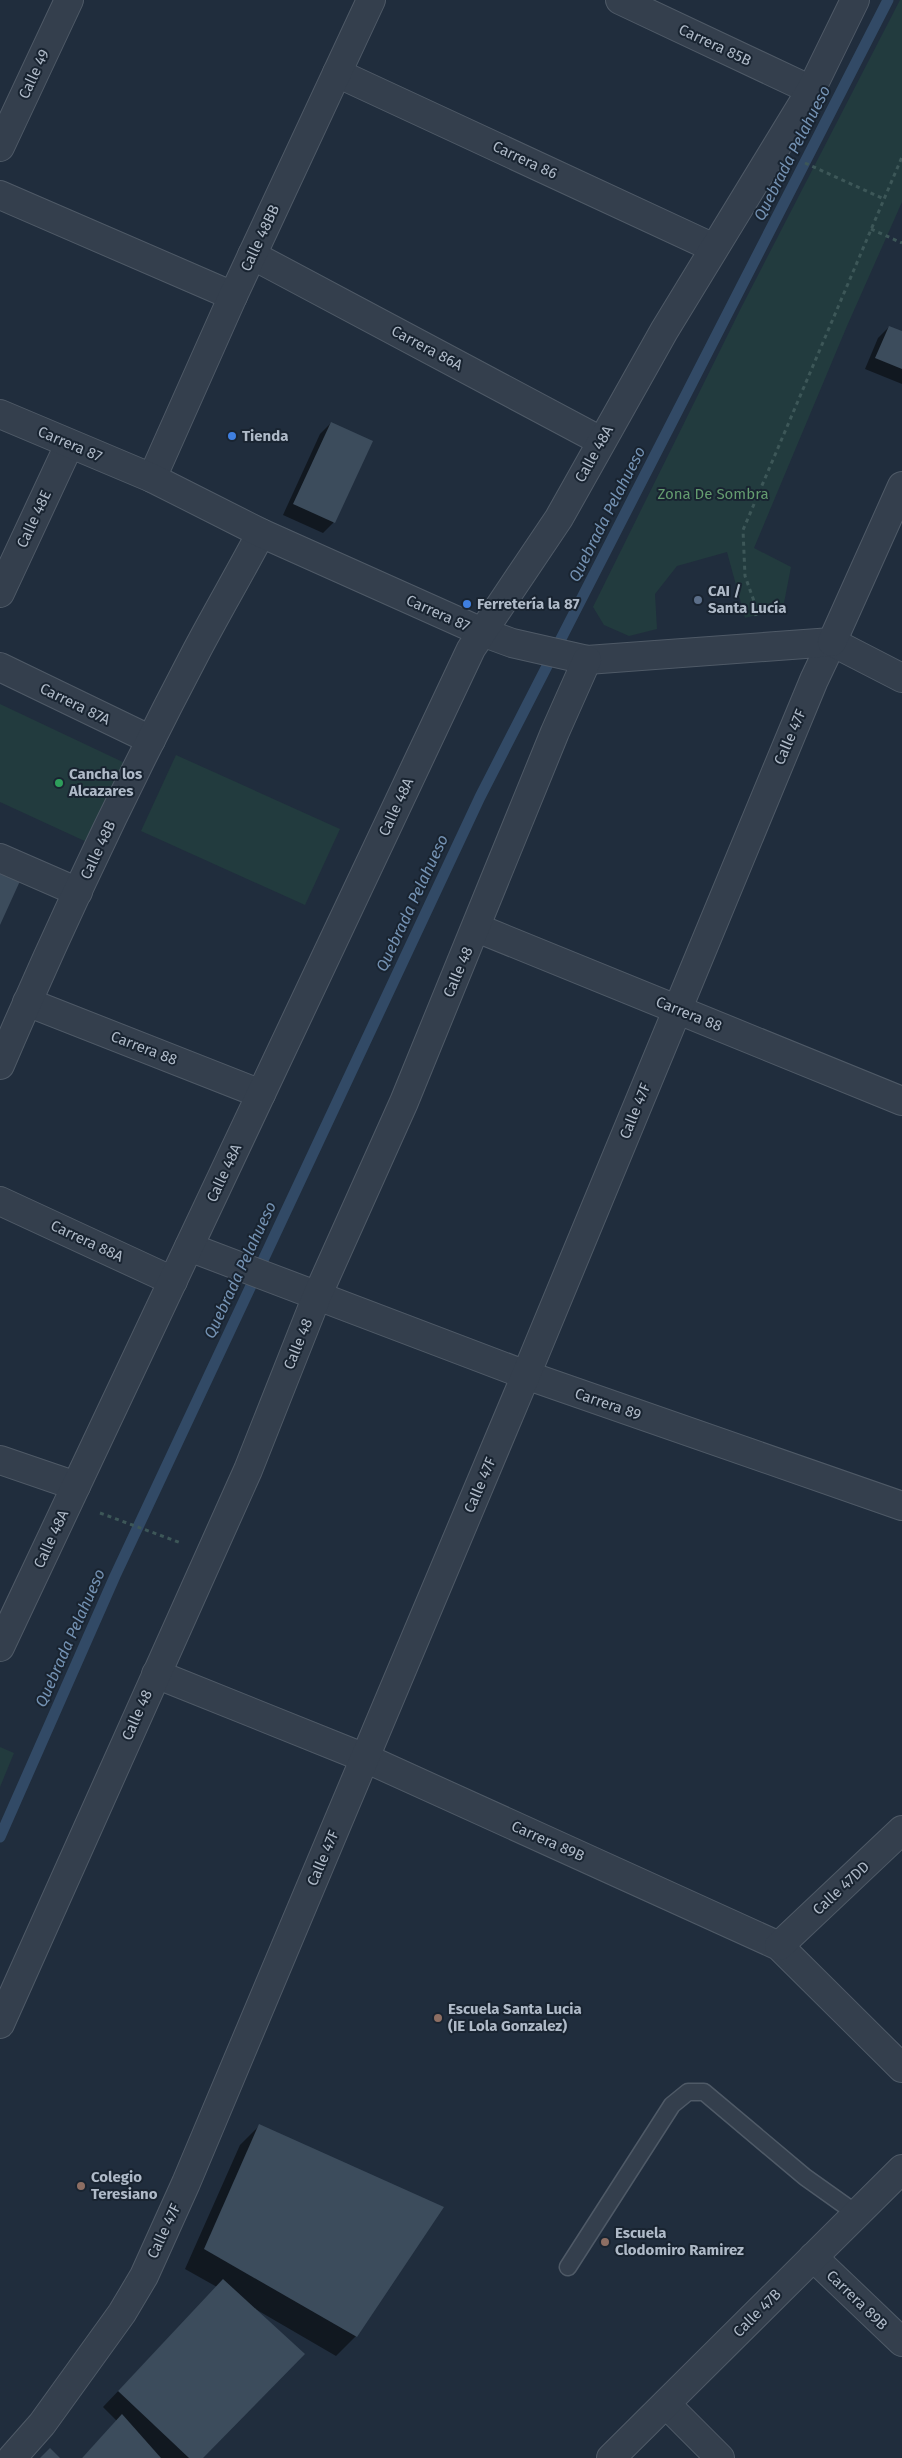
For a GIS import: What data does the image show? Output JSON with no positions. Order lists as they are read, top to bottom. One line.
{"streets":{"street":["Carrera 85B","Calle 49","Carrera 86","Calle 48BB","Carrera 86A","Carrera 87","Calle 48A","Calle 48E","Carrera 87A","Calle 47F","Calle 48B","Calle 48","Carrera 88","Carrera 88A","Carrera 89","Carrera 89B","Calle 47DD","Calle 47B"]},"crossings":[["Carrera 85B","Calle 48A"],["Carrera 86","Calle 48BB"],["Carrera 86","Calle 48A"],["Calle 48BB","Carrera 86A"],["Calle 48BB","Carrera 87"],["Carrera 86A","Calle 48A"],["Carrera 87","Calle 48A"],["Carrera 87","Calle 48E"],["Carrera 87","Calle 47F"],["Carrera 87","Calle 48B"],["Carrera 87","Calle 48"],["Calle 48A","Carrera 88"],["Calle 48A","Carrera 88A"],["Calle 48A","Carrera 89"],["Carrera 87A","Calle 48B"],["Calle 47F","Carrera 88"],["Calle 47F","Carrera 89"],["Calle 47F","Carrera 89B"],["Calle 48B","Carrera 88"],["Calle 48","Carrera 88"],["Calle 48","Carrera 89"],["Calle 48","Carrera 89B"],["Carrera 89B","Calle 47DD"],["Carrera 89B","Calle 47B"]],"water":["Quebrada Pelahueso"],"parks":["Zona De Sombra"],"places":["Tienda","CAI / Santa Lucía","Ferretería la 87","Cancha los Alcazares","Escuela Santa Lucia (IE Lola Gonzalez)","Colegio Teresiano","Escuela Clodomiro Ramirez"]}
